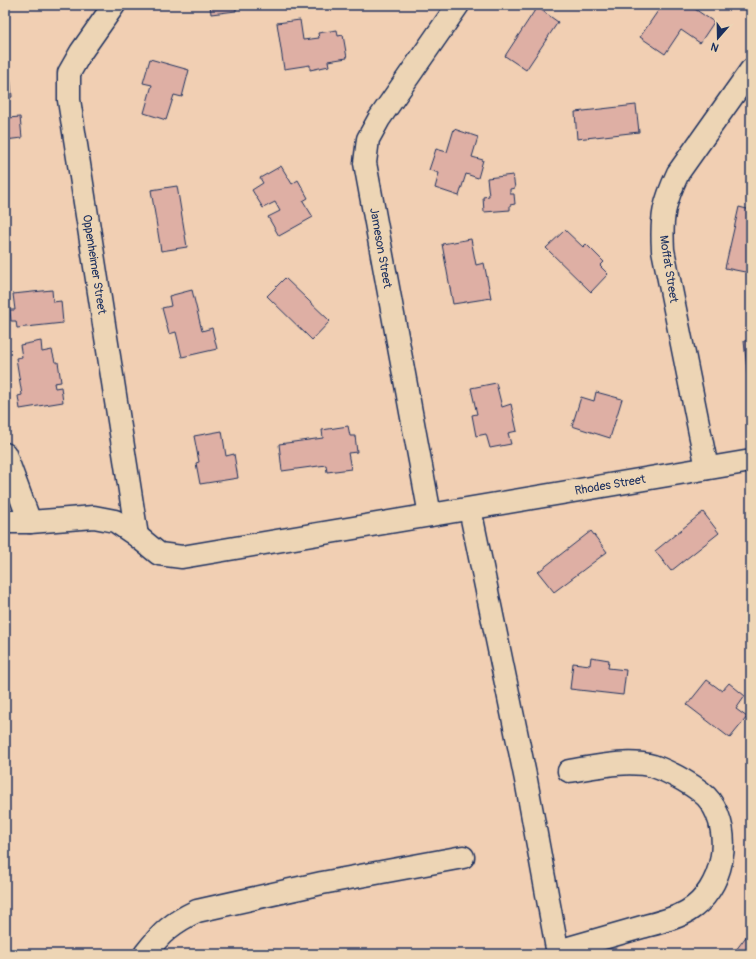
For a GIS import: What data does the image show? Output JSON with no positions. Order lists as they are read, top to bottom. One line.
{"streets":{"street":["Jameson Street","Oppenheimer Street","Moffat Street","Rhodes Street"]},"crossings":[["Jameson Street","Rhodes Street"],["Oppenheimer Street","Rhodes Street"],["Moffat Street","Rhodes Street"]],"north":"bottom"}
